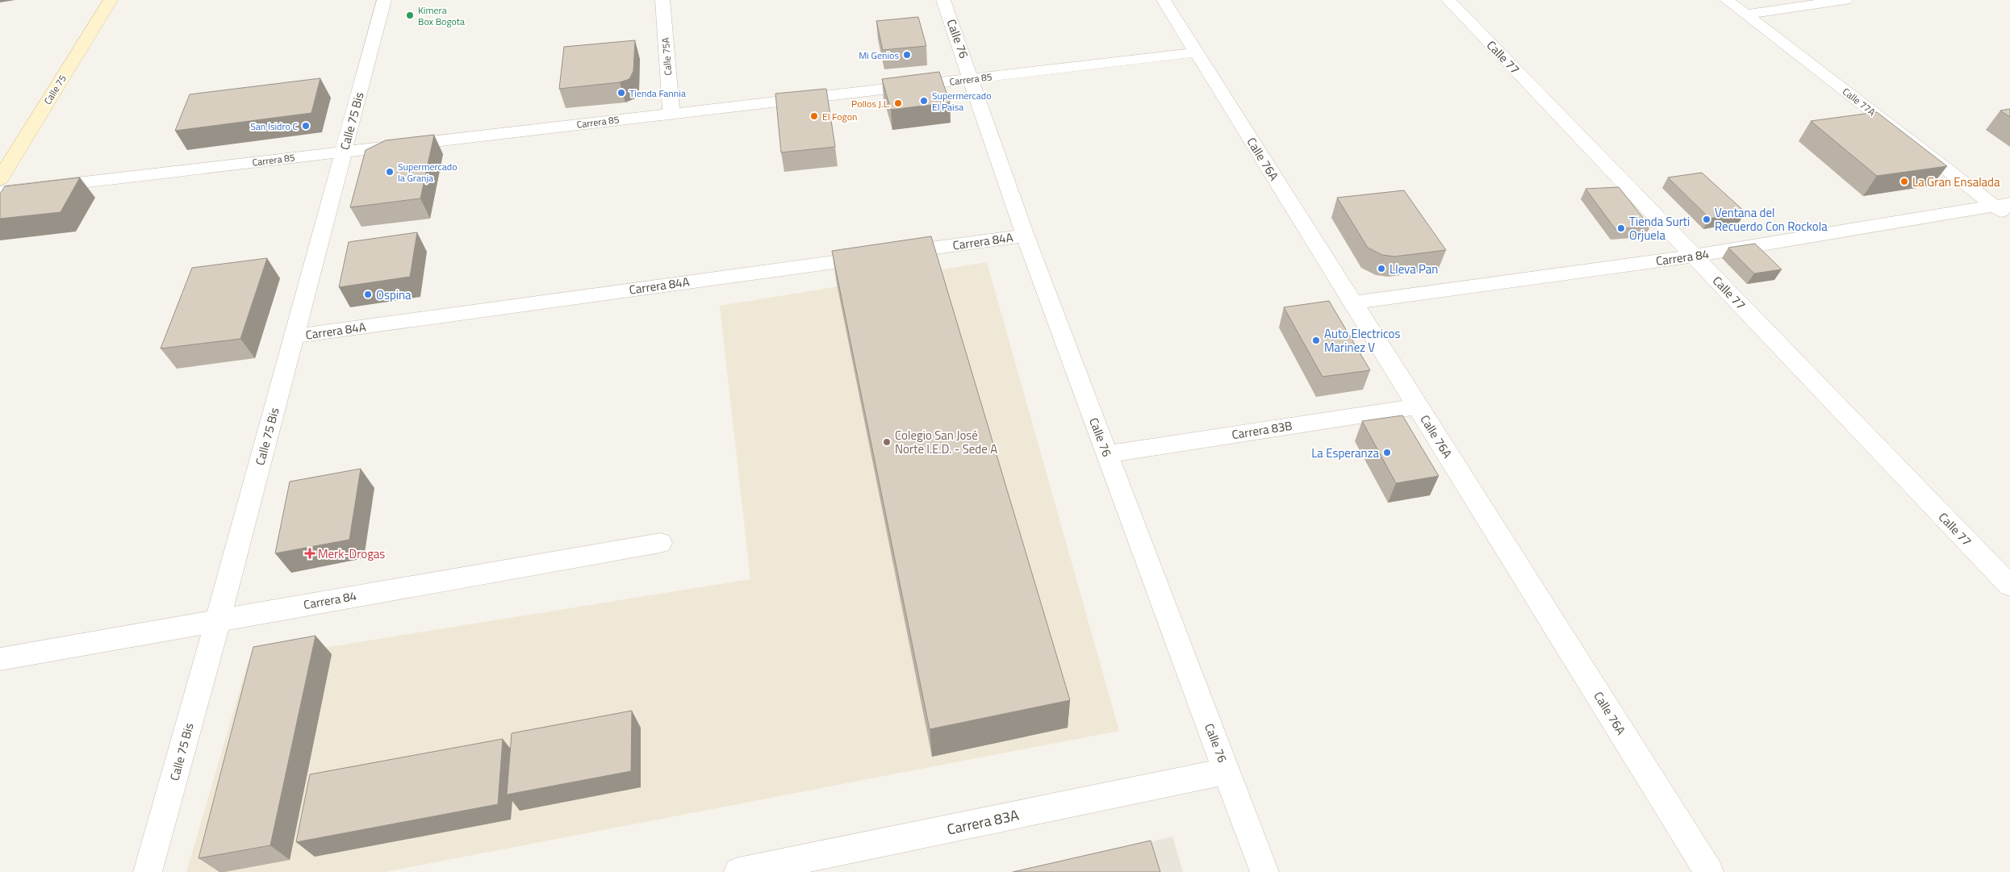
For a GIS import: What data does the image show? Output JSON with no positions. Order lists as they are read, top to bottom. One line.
{"streets":{"street":["Calle 76","Calle 75A","Calle 77","Carrera 85","Calle 75","Calle 77A","Calle 75 Bis","Calle 76A","Carrera 84A","Carrera 84","Carrera 83B","Carrera 83A"]},"crossings":[["Calle 76","Carrera 85"],["Calle 76","Carrera 84A"],["Calle 76","Carrera 83B"],["Calle 76","Carrera 83A"],["Calle 75A","Carrera 85"],["Calle 77","Carrera 84"],["Carrera 85","Calle 75 Bis"],["Carrera 85","Calle 76A"],["Calle 77A","Carrera 84"],["Calle 75 Bis","Carrera 84A"],["Calle 75 Bis","Carrera 84"],["Calle 76A","Carrera 84"],["Calle 76A","Carrera 83B"]],"places":{"other":["Kimera Box Bogota","Mi Genios","Tienda Fannia","Supermercado El Paisa","Pollos J.L.","El Fogon","San Isidro C","Supermercado la Granja","La Gran Ensalada","Ventana del Recuerdo Con Rockola","Tienda Surti Orjuela","Lleva Pan","Ospina","Auto Electricos Marinez V","Colegio San José Norte I.E.D. - Sede A","La Esperanza"],"health":["Merk-Drogas"]}}
